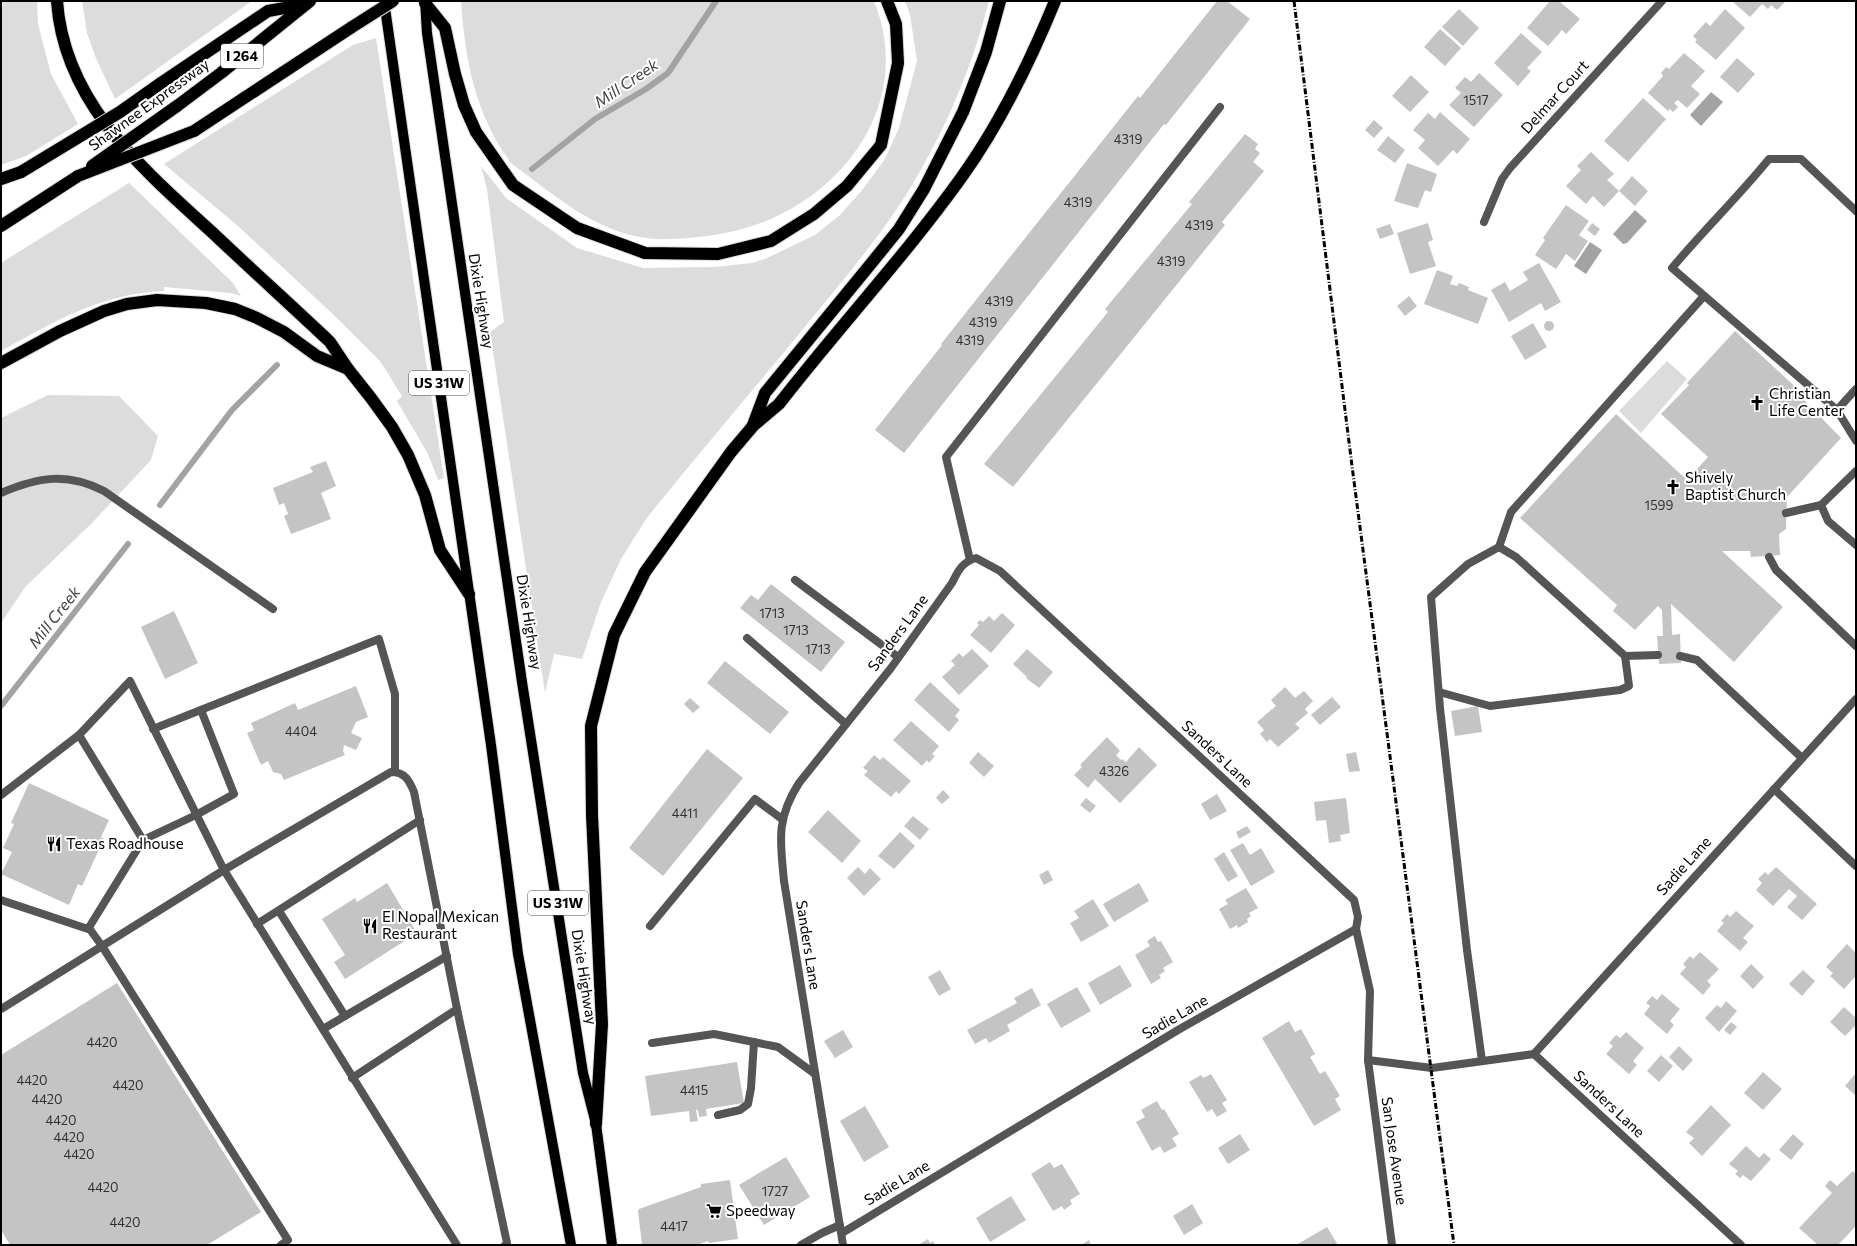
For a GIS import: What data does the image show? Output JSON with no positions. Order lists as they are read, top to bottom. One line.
{"streets":{"highway":["I 264","Shawnee Expressway"],"main road":["Dixie Highway","US 31W"],"street":["Delmar Court","Sanders Lane","Sadie Lane","San Jose Avenue"]},"crossings":[["Sanders Lane","Sadie Lane"]],"water":["Mill Creek"],"places":{"church":["Christian Life Center","Shively Baptist Church"],"restaurant":["Texas Roadhouse","El Nopal Mexican Restaurant"],"supermarket":["Speedway"]},"house_numbers":["1517","4319","4319","4319","4319","4319","4319","4319","1599","1713","1713","1713","4404","4326","4411","4420","4420","4420","4415","4420","4420","4420","4420","4420","1727","4420","4417"]}
